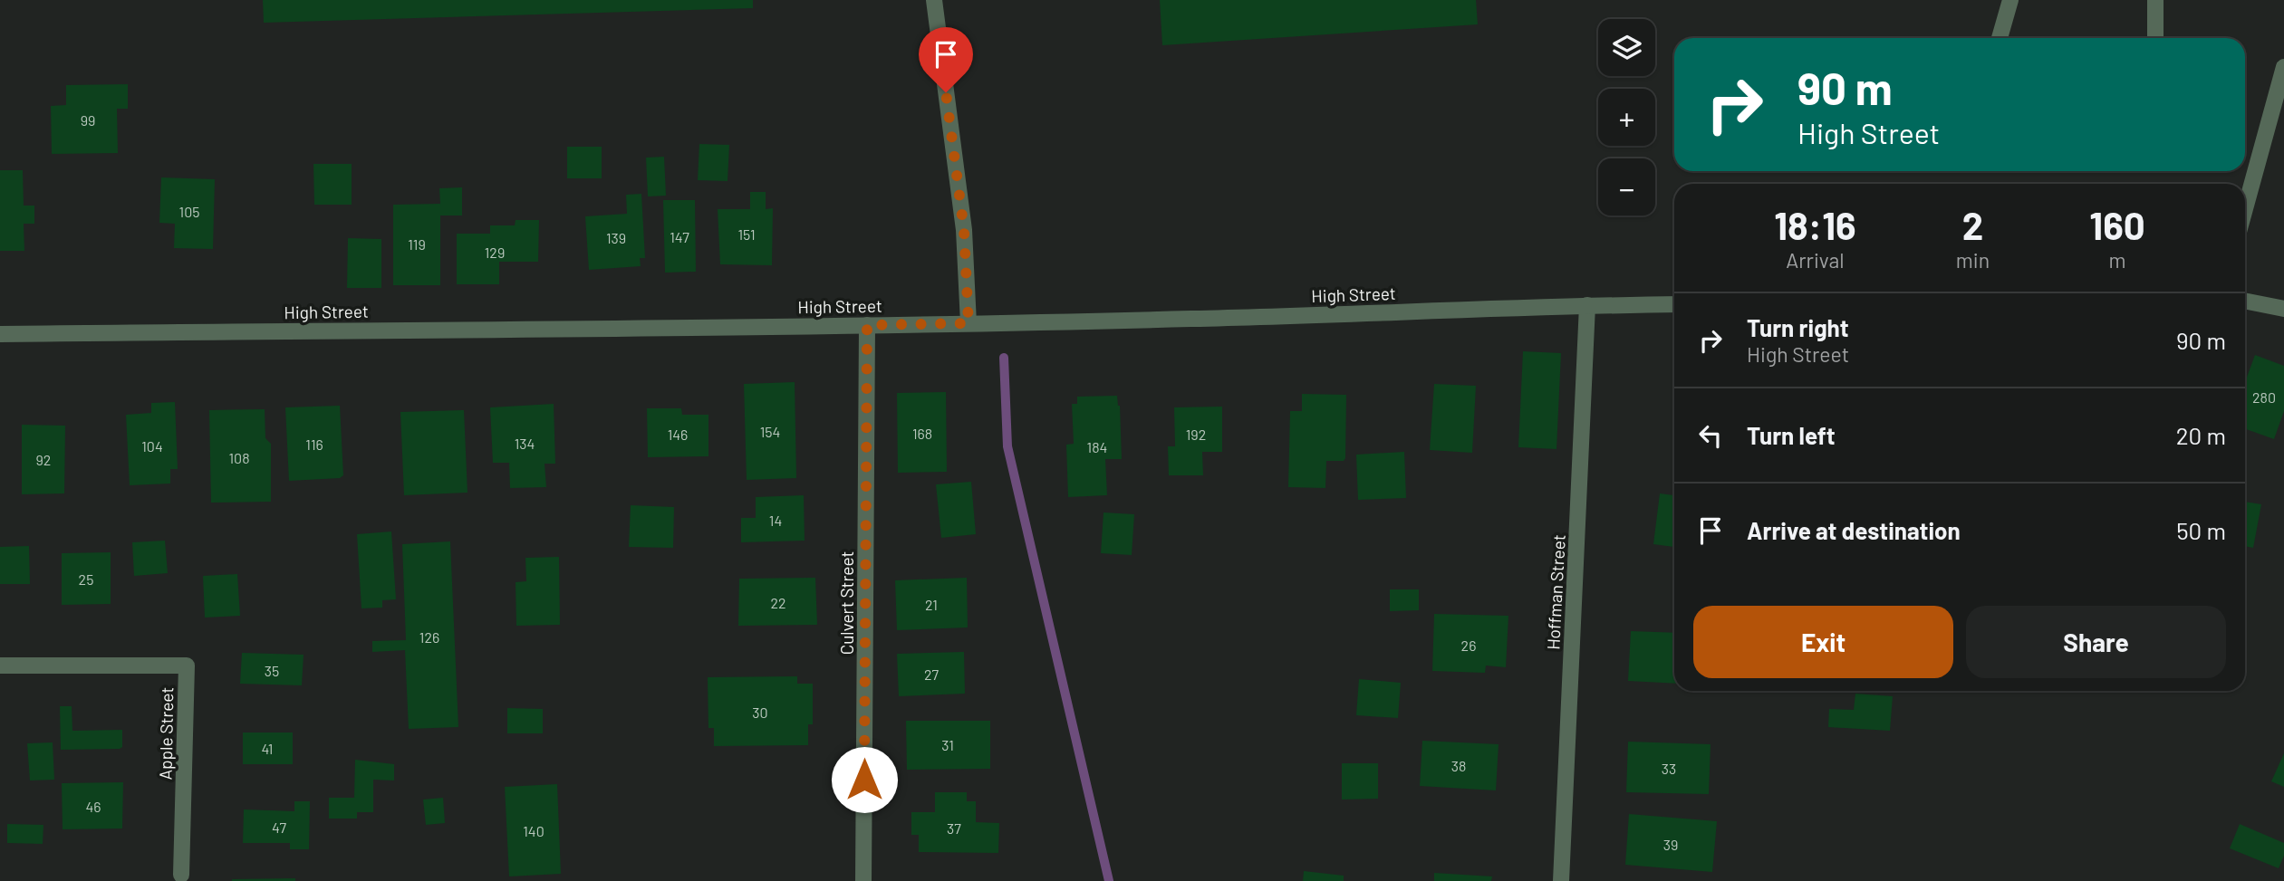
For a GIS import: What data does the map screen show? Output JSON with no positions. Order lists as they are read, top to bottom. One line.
{"streets":{"street":["High Street","Hoffman Street","Culvert Street","Apple Street"]},"crossings":[["High Street","Hoffman Street"],["High Street","Culvert Street"]],"house_numbers":["99","105","151","147","139","119","129","280","154","168","146","192","134","116","104","184","108","92","14","25","22","21","126","26","35","27","30","31","41","38","33","46","47","37","140","39"],"page":{"map_buttons":["+","−"],"turn":["90 m","High Street"],"eta":["18:16","Arrival","2","min","160","m"],"list":[{"name":"Turn right","note":"High Street","value":"90 m"},{"name":"Turn left","value":"20 m"},{"name":"Arrive at destination","value":"50 m"}],"buttons":["Exit","Share"]}}
